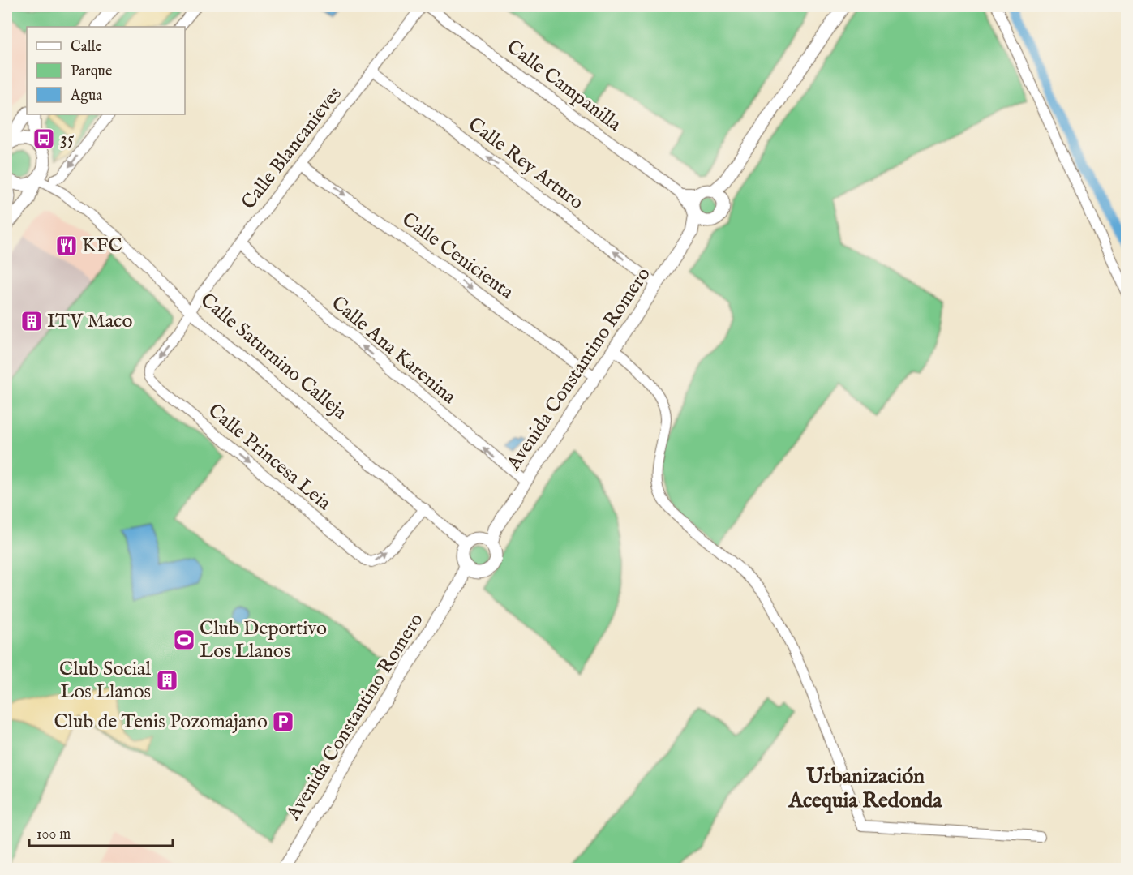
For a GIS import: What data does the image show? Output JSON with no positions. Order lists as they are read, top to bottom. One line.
{"streets":{"street":["Calle Campanilla","Calle Blancanieves","Calle Rey Arturo","Calle Cenicienta","Calle Ana Karenina","Calle Saturnino Calleja","Avenida Constantino Romero","Calle Princesa Leia"]},"crossings":[["Calle Campanilla","Avenida Constantino Romero"],["Calle Blancanieves","Calle Rey Arturo"],["Calle Blancanieves","Calle Cenicienta"],["Calle Blancanieves","Calle Ana Karenina"],["Calle Blancanieves","Calle Saturnino Calleja"],["Calle Blancanieves","Calle Princesa Leia"],["Calle Rey Arturo","Avenida Constantino Romero"],["Calle Cenicienta","Avenida Constantino Romero"],["Calle Ana Karenina","Avenida Constantino Romero"],["Calle Saturnino Calleja","Avenida Constantino Romero"],["Calle Saturnino Calleja","Calle Princesa Leia"]],"one_way":["Calle Rey Arturo","Calle Cenicienta","Calle Ana Karenina"],"districts":["Urbanización Acequia Redonda"],"places":{"bus stop":["35"],"restaurant":["KFC"],"building":["ITV Maco","Club Social Los Llanos"],"sports":["Club Deportivo Los Llanos"],"parking":["Club de Tenis Pozomajano"]},"legend":["Calle","Parque","Agua"],"scale_bar":"100 m"}
